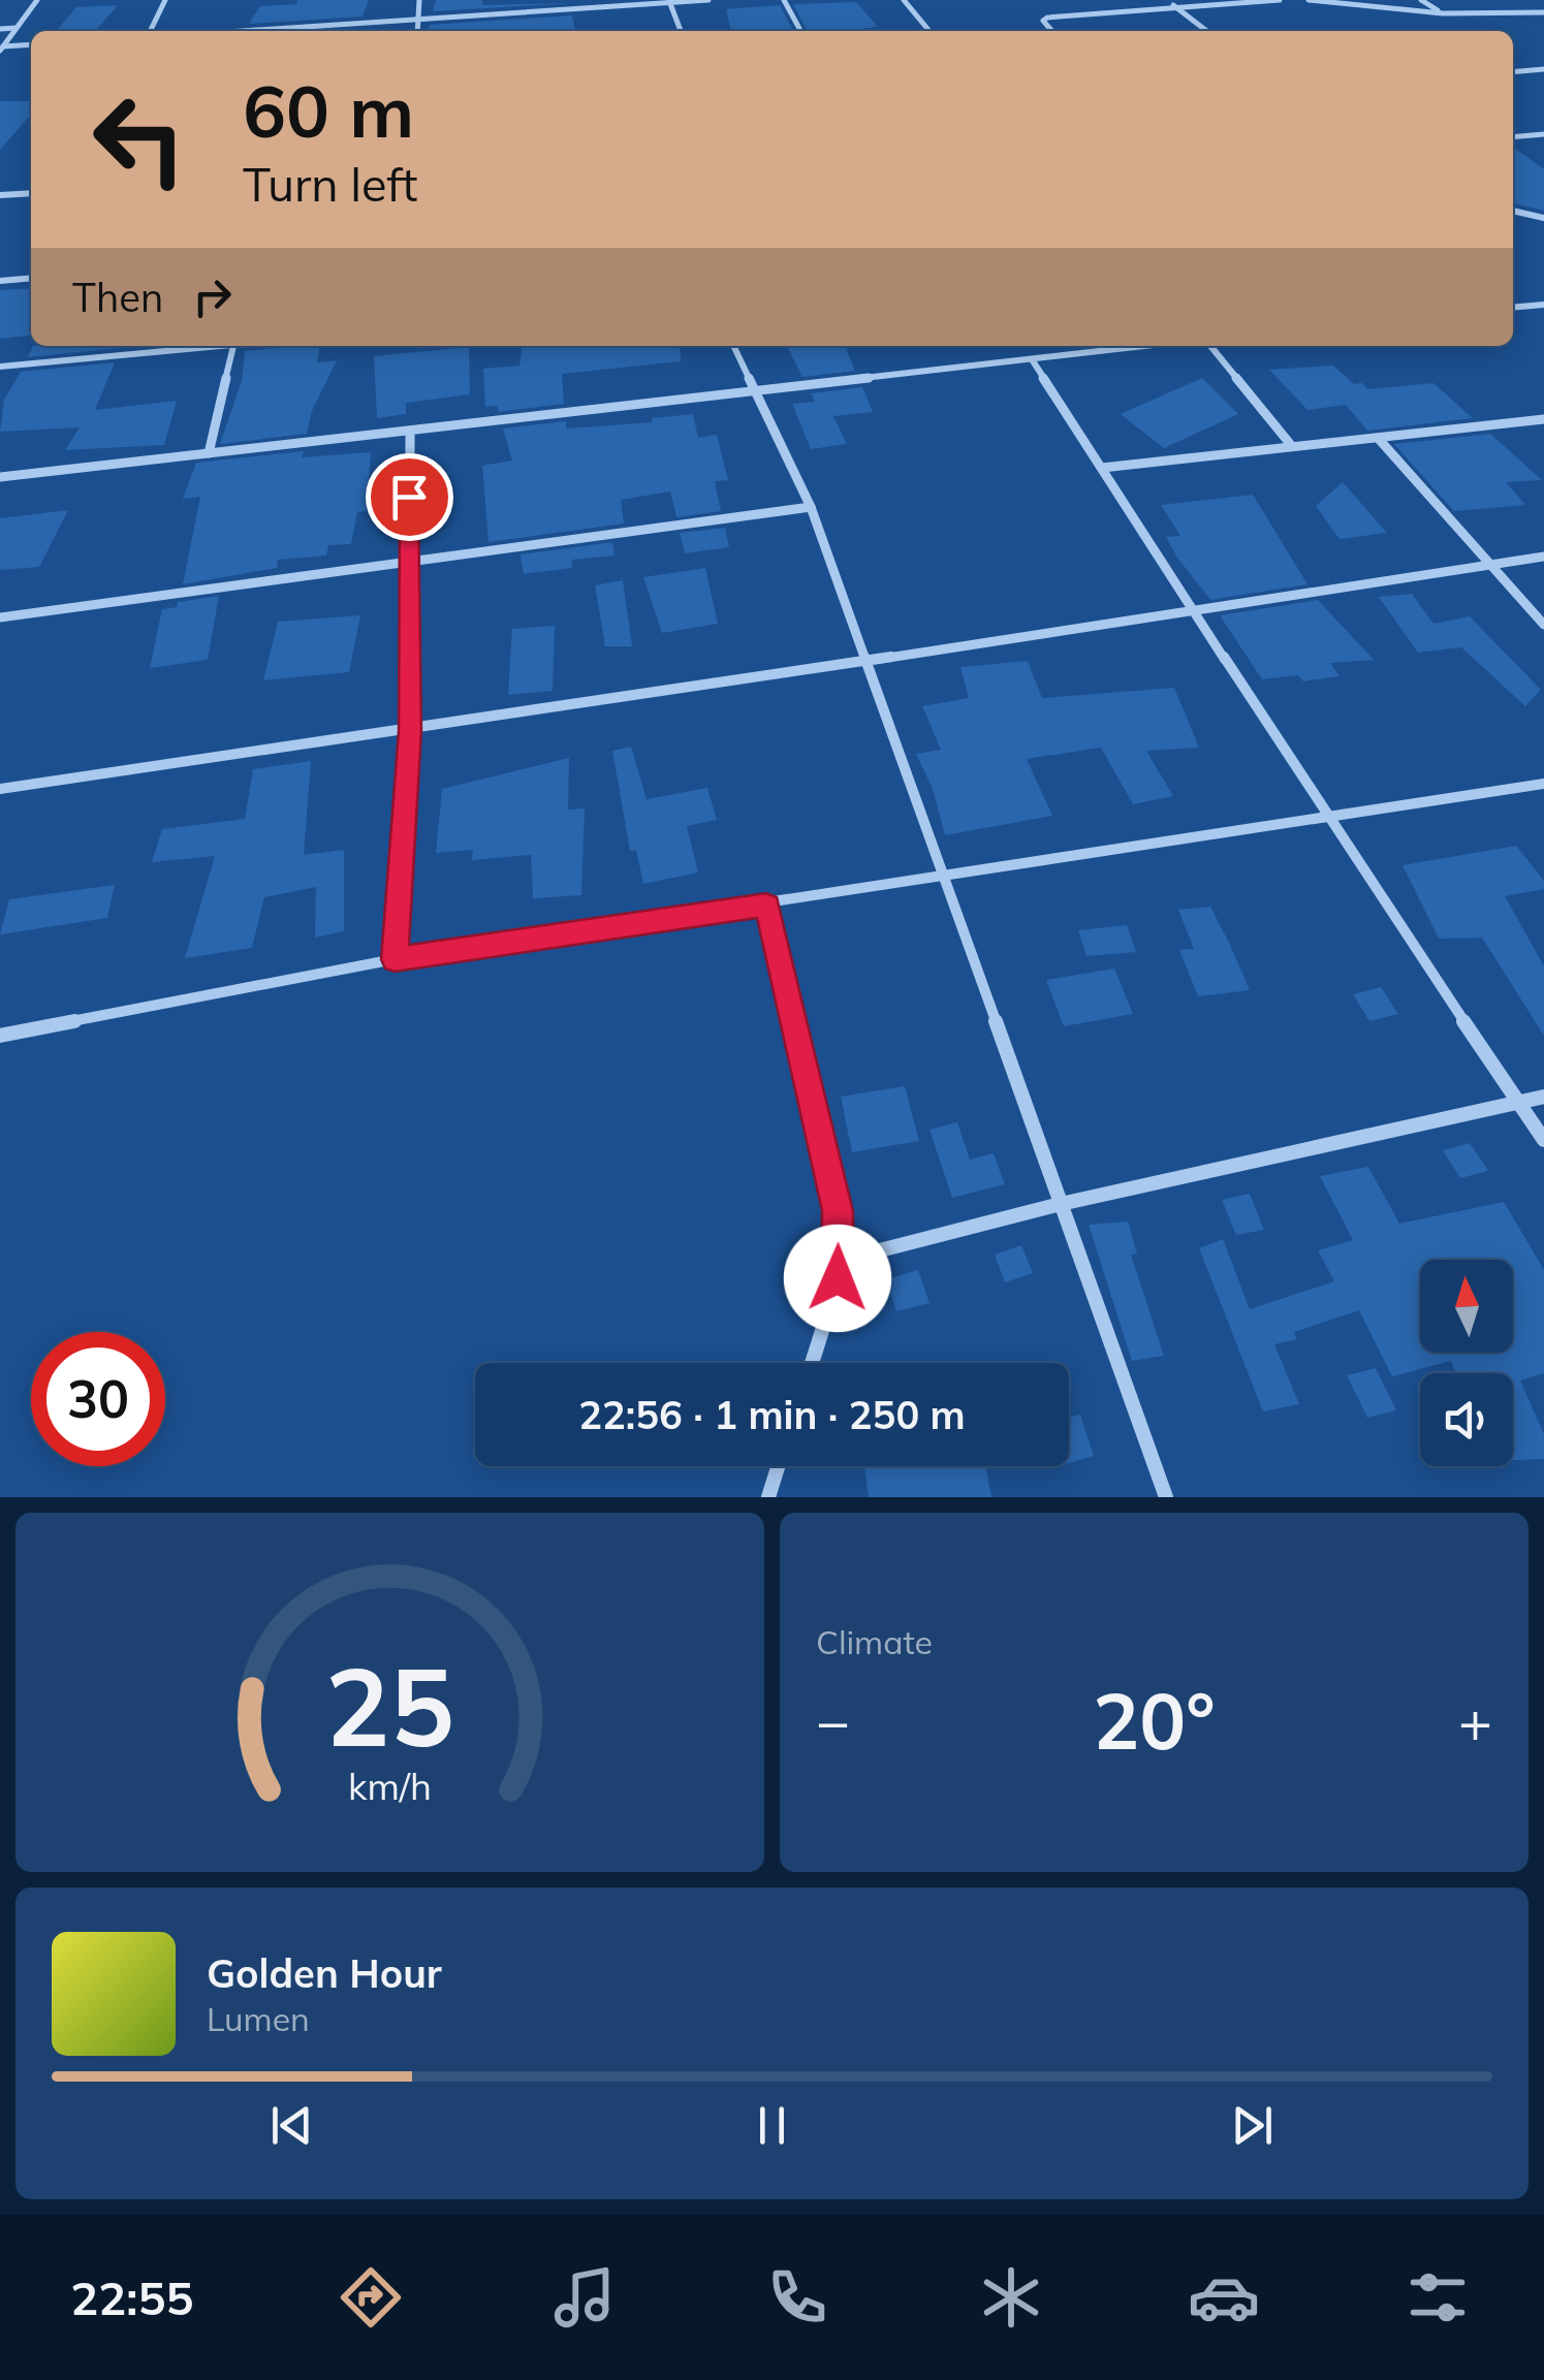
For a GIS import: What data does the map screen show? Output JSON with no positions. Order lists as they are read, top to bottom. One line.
{"north":"top","page":{"turn":["60 m","Turn left"],"then":"Then","limit":"30","trip":"22:56 · 1 min · 250 m","tile":"Climate","heat":["−","20°","+"],"song":["Golden Hour","Lumen"],"tabs":"22:55","gauge":["25","km/h"]}}
